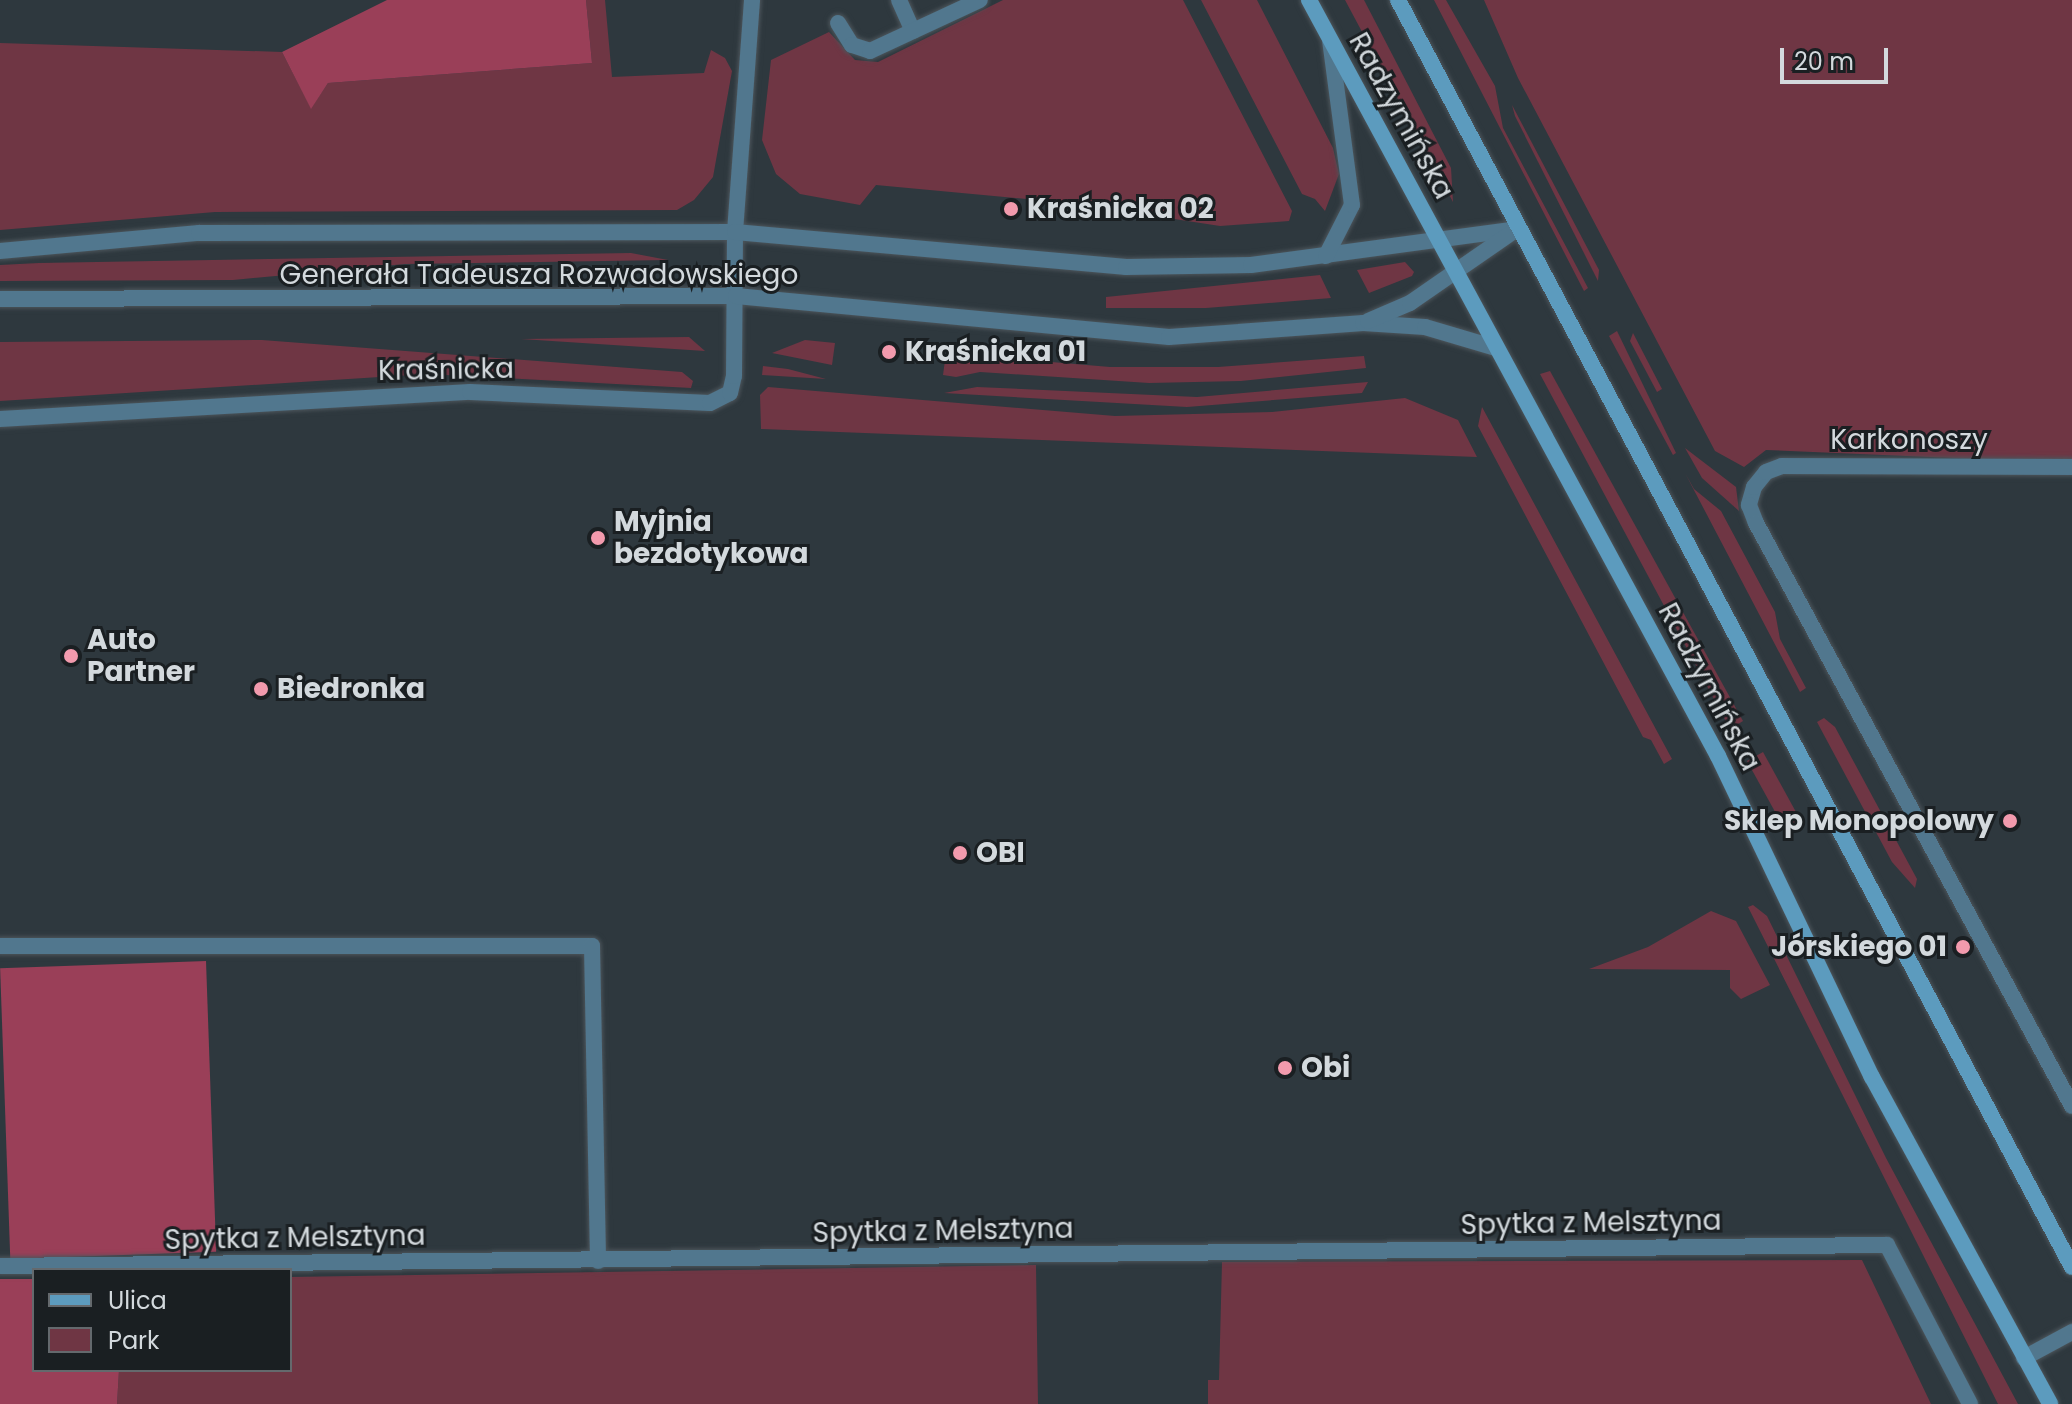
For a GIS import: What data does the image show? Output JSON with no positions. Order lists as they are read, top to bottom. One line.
{"streets":{"main road":["Radzymińska"],"street":["Generała Tadeusza Rozwadowskiego","Kraśnicka","Karkonoszy","Spytka z Melsztyna"]},"crossings":[["Radzymińska","Generała Tadeusza Rozwadowskiego"],["Generała Tadeusza Rozwadowskiego","Kraśnicka"]],"places":["Kraśnicka 02","Kraśnicka 01","Myjnia bezdotykowa","Auto Partner","Biedronka","Sklep Monopolowy","OBI","Jórskiego 01","Obi"],"legend":["Ulica","Park"],"scale_bar":"20 m"}
